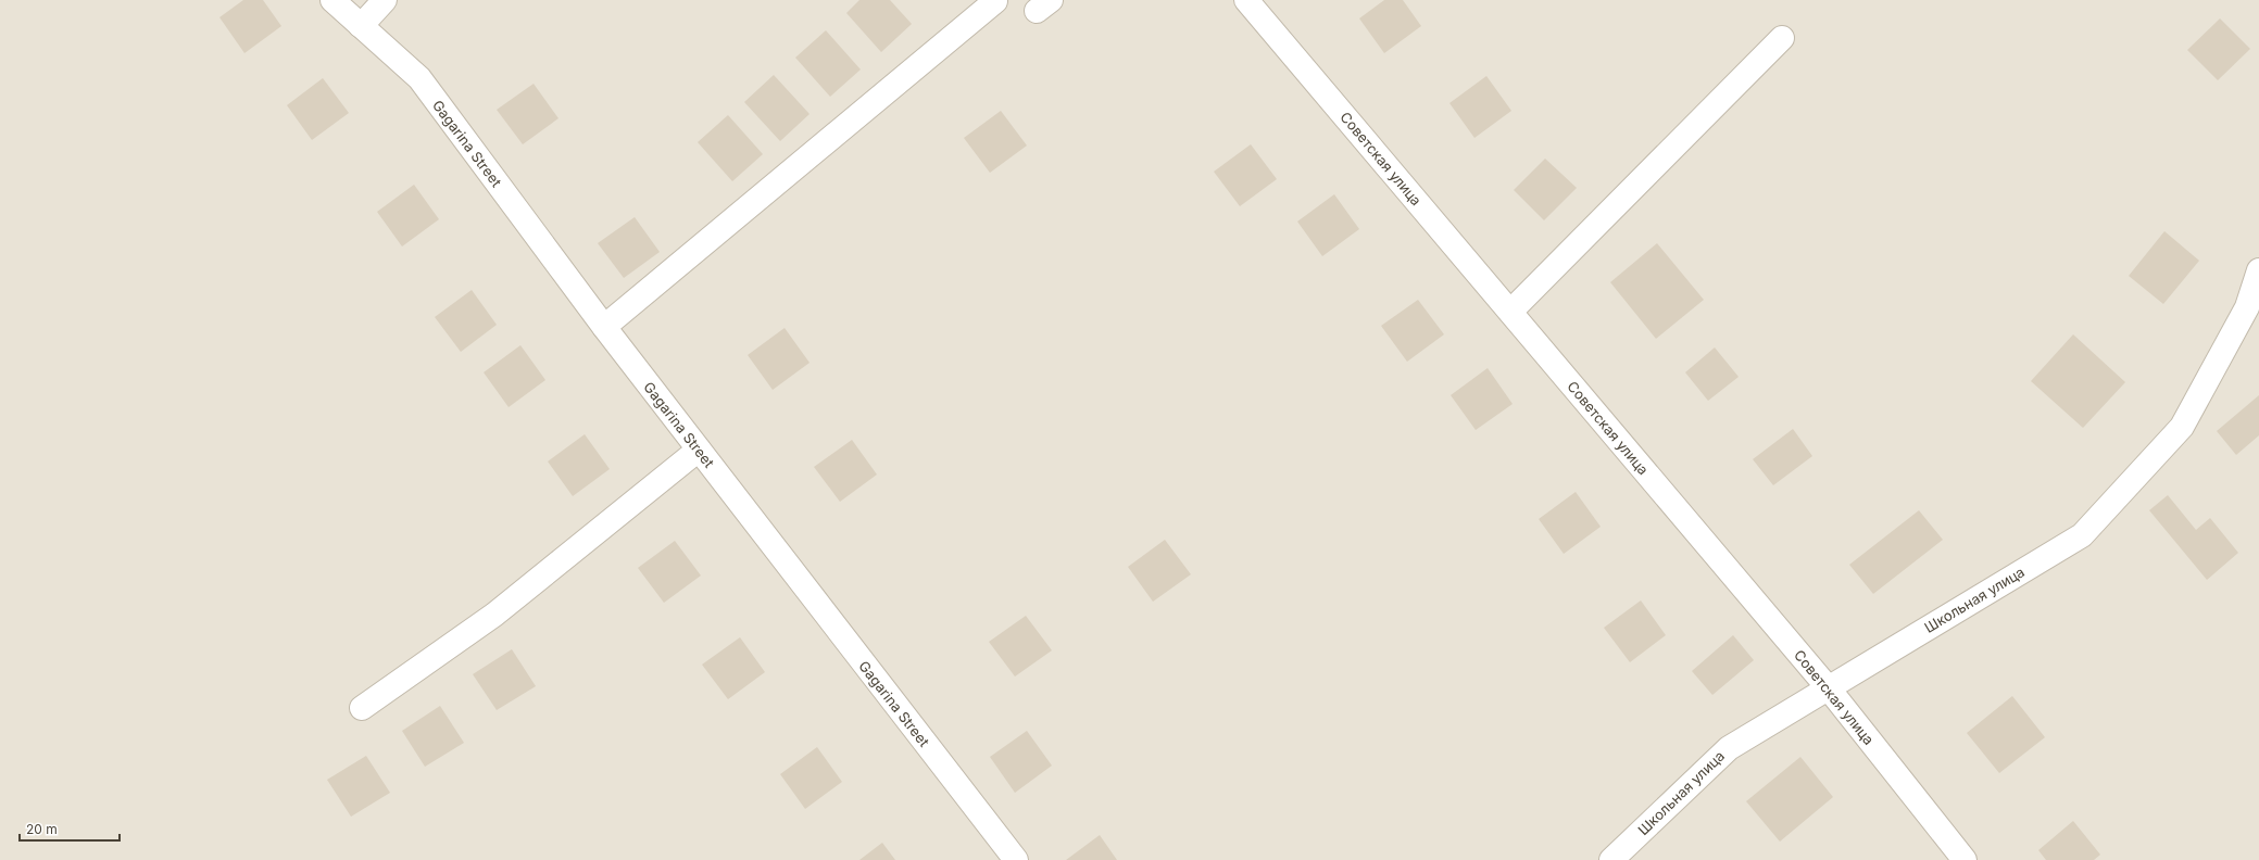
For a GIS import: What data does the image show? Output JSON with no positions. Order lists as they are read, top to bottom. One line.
{"streets":{"street":["Gagarina Street","Советская улица","Школьная улица"]},"crossings":[["Советская улица","Школьная улица"]],"scale_bar":"20 m"}
